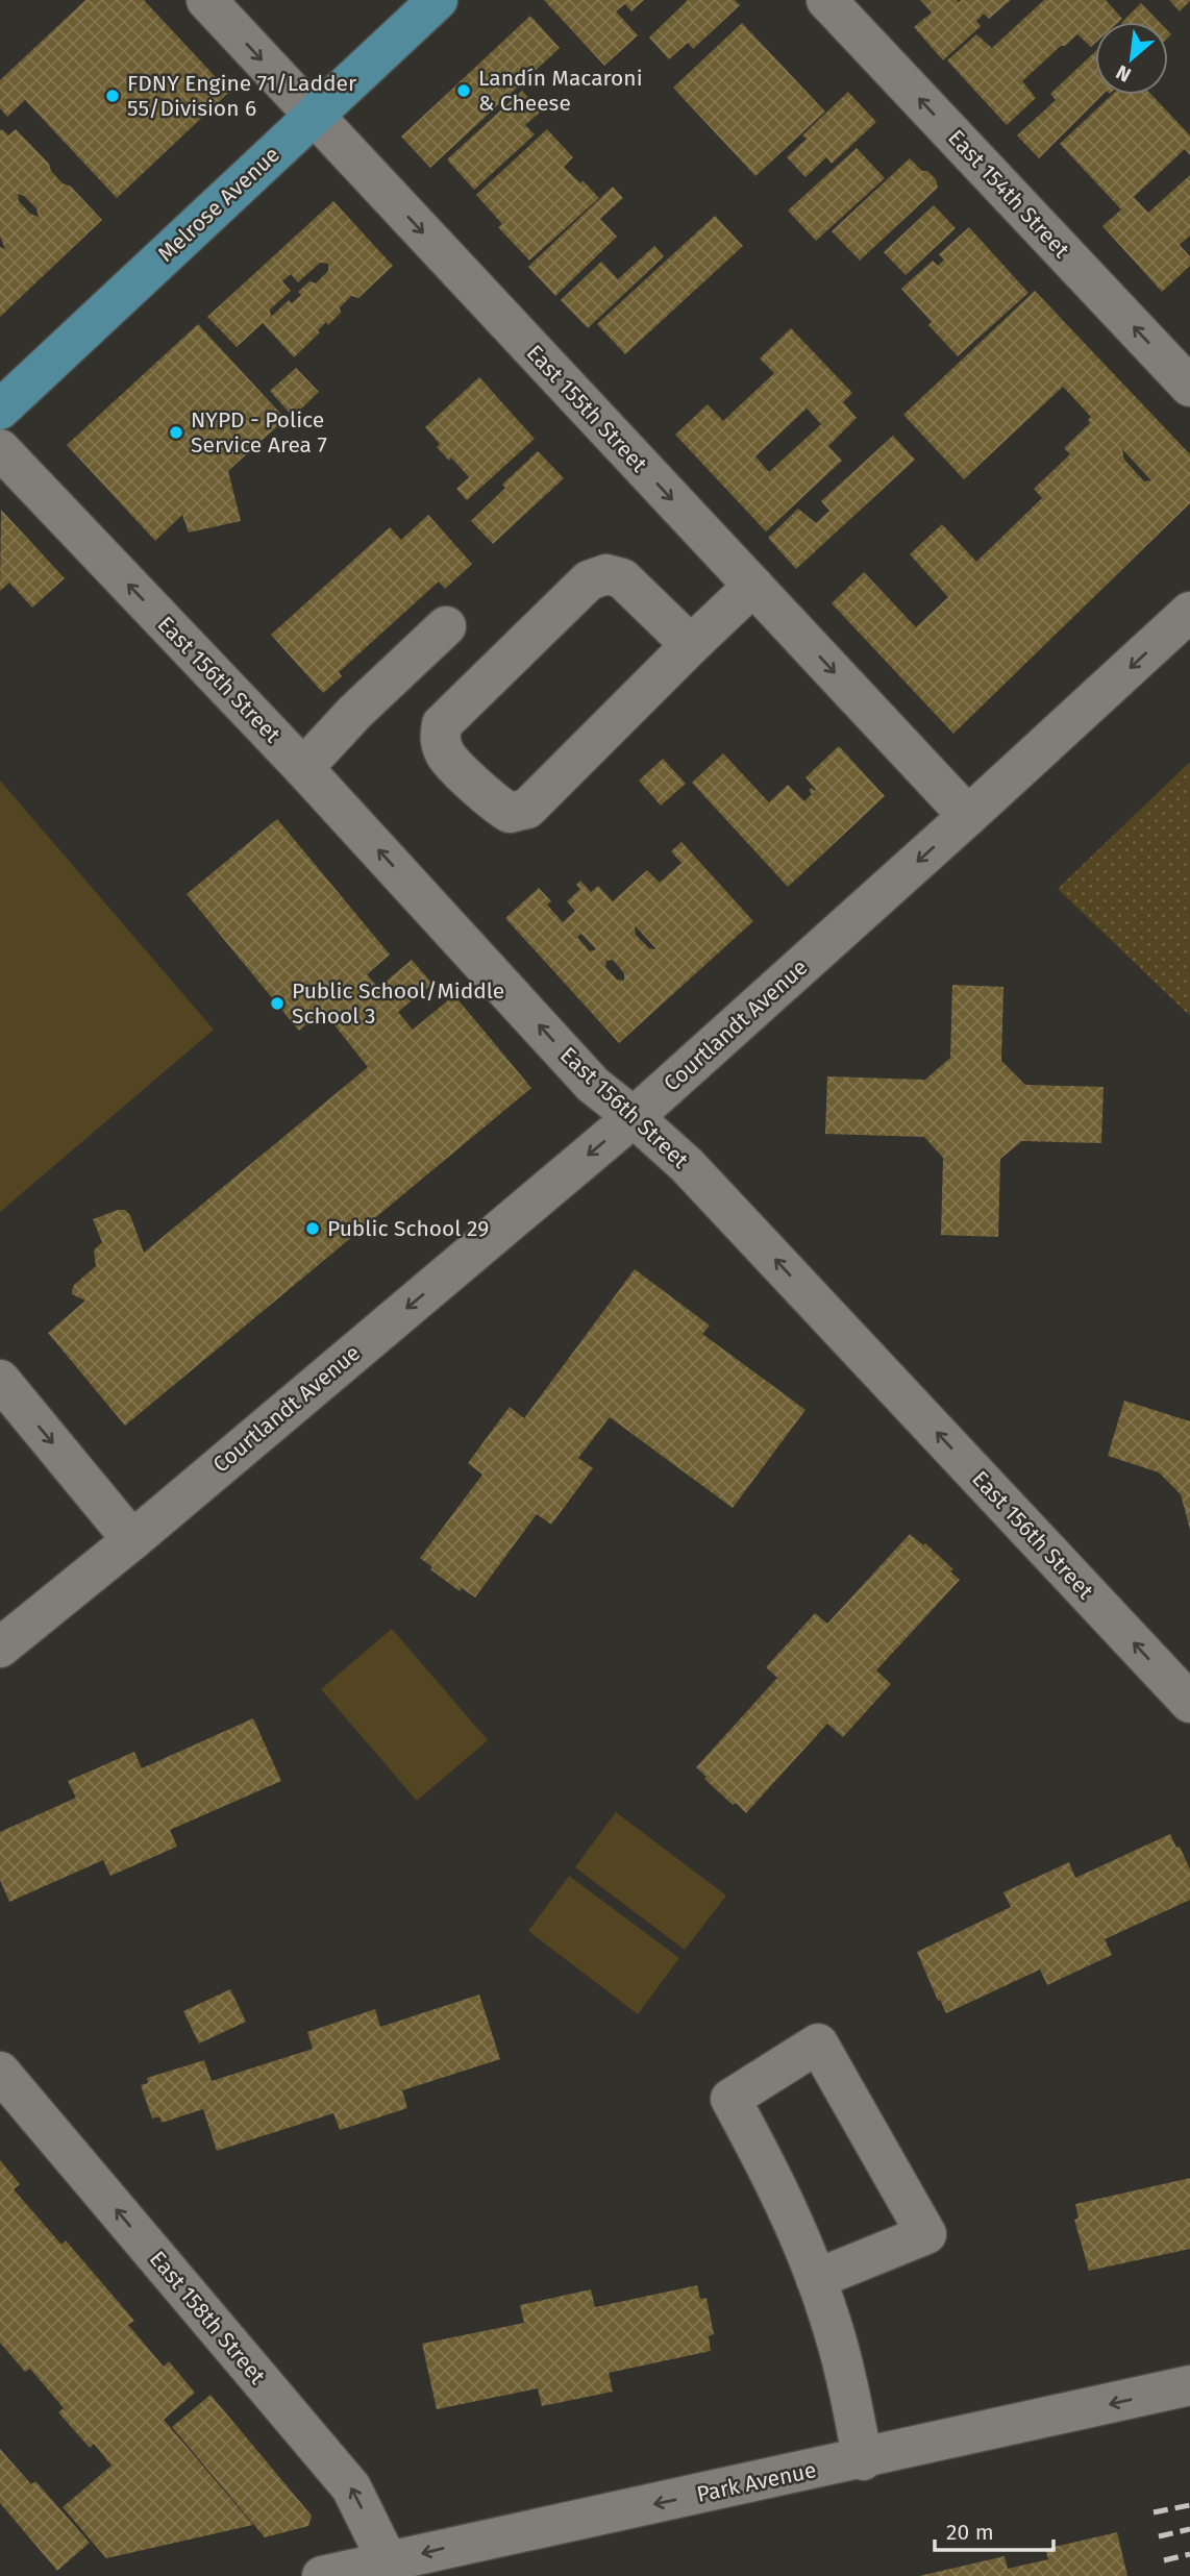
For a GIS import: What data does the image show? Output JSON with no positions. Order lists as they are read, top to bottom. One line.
{"streets":{"main road":["Melrose Avenue"],"street":["East 154th Street","East 155th Street","East 156th Street","Courtlandt Avenue","East 158th Street","Park Avenue"]},"crossings":[["Melrose Avenue","East 155th Street"],["East 155th Street","Courtlandt Avenue"],["East 156th Street","Courtlandt Avenue"],["East 158th Street","Park Avenue"]],"one_way":["East 154th Street","East 155th Street","East 156th Street","Courtlandt Avenue","East 158th Street","Park Avenue"],"places":["Landín Macaroni & Cheese","FDNY Engine 71/Ladder 55/Division 6","NYPD - Police Service Area 7","Public School/Middle School 3","Public School 29"],"scale_bar":"20 m","north":"bottom left"}
